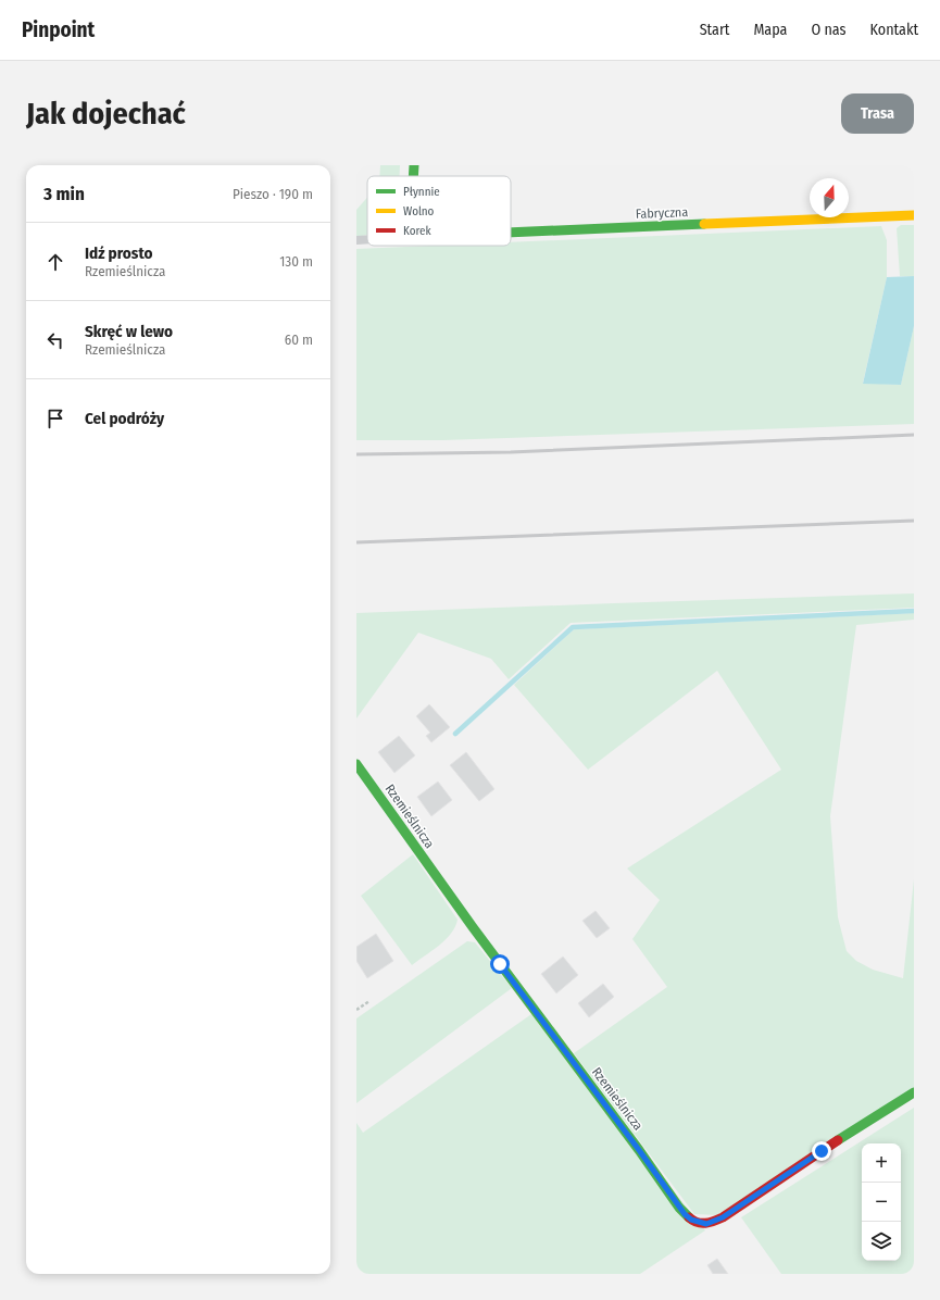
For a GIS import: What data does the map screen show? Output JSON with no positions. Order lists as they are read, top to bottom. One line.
{"streets":{"street":["Fabryczna","Rzemieślnicza"]},"legend":["Płynnie","Wolno","Korek"],"north":"top","page":{"header":"Pinpoint","nav":["Start","Mapa","O nas","Kontakt"],"buttons":"Trasa","title":"Jak dojechać","heading":["3 min","Pieszo · 190 m"],"list":[["Idź prosto","Rzemieślnicza","130 m"],["Skręć w lewo","Rzemieślnicza","60 m"],"Cel podróży"],"map_buttons":["+","−"]}}
